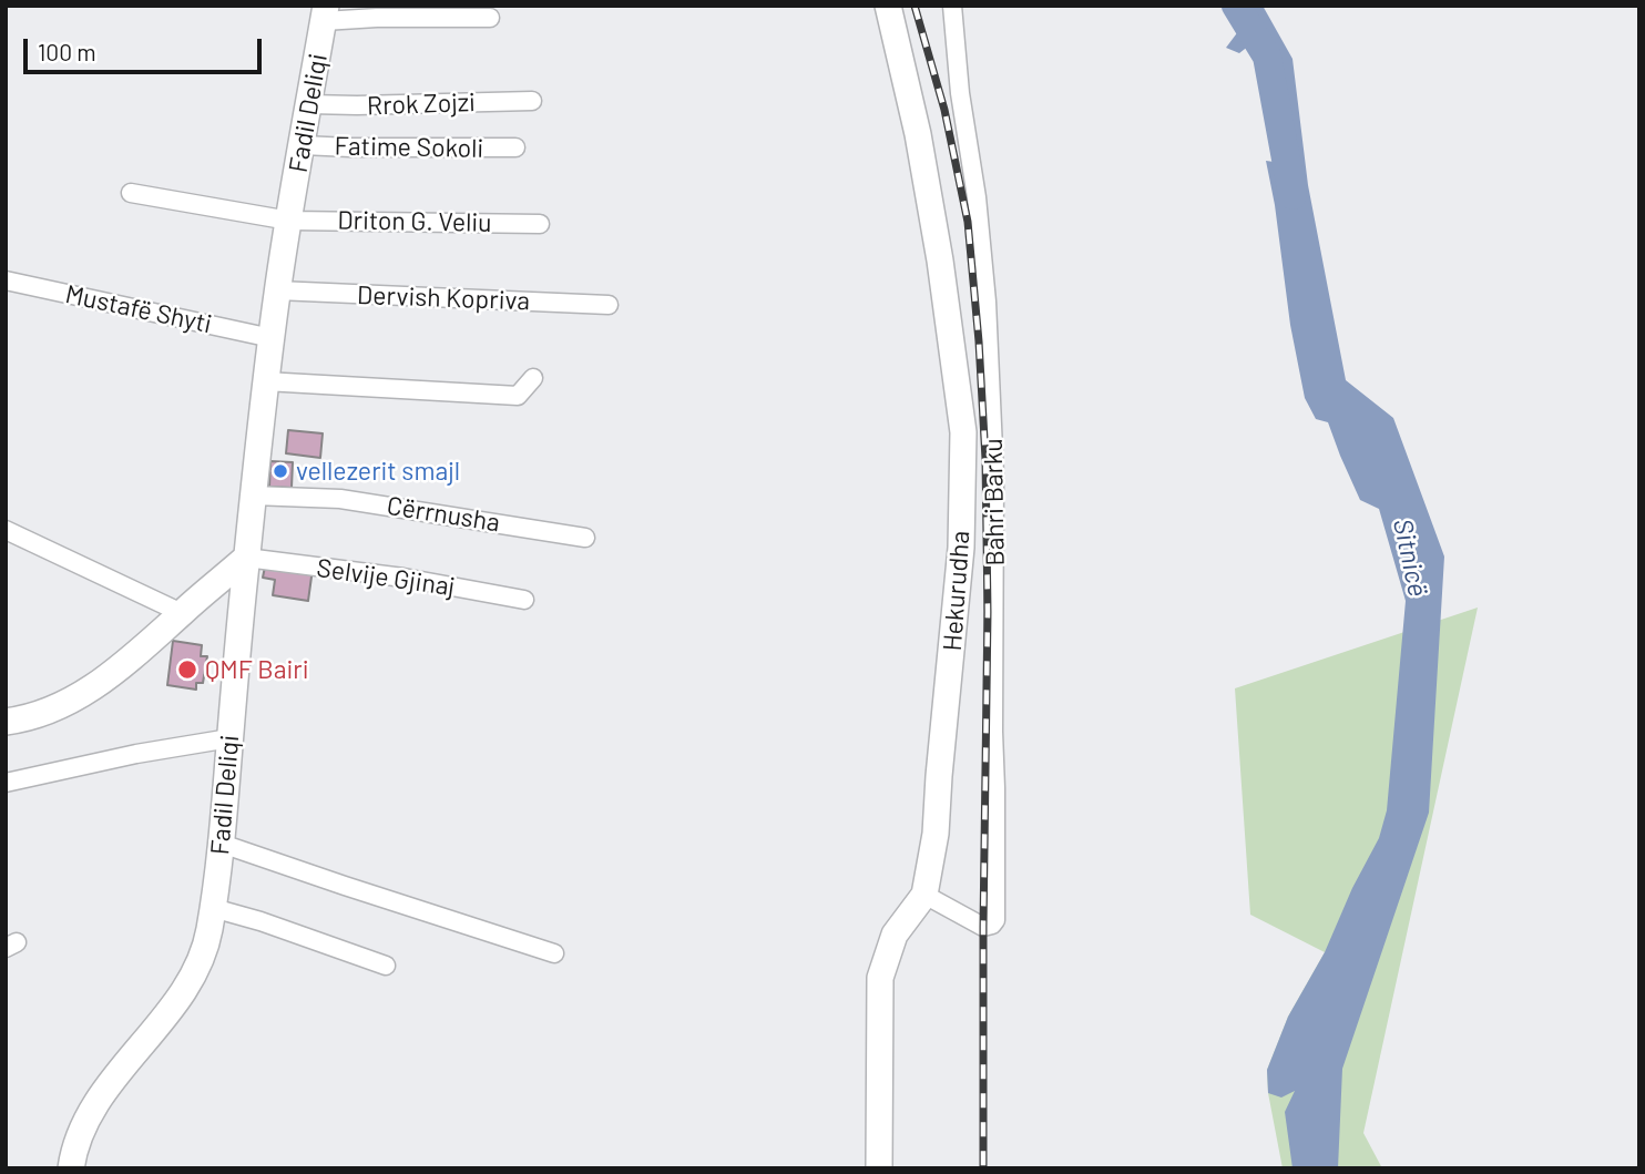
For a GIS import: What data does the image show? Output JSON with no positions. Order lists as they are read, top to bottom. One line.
{"streets":{"street":["Rrok Zojzi","Fadil Deliqi","Fatime Sokoli","Driton G. Veliu","Dervish Kopriva","Mustafë Shyti","Bahri Barku","Cërrnusha","Selvije Gjinaj","Hekurudha"]},"crossings":[["Rrok Zojzi","Fadil Deliqi"],["Fadil Deliqi","Fatime Sokoli"],["Fadil Deliqi","Driton G. Veliu"],["Fadil Deliqi","Dervish Kopriva"],["Fadil Deliqi","Mustafë Shyti"],["Fadil Deliqi","Cërrnusha"],["Fadil Deliqi","Selvije Gjinaj"],["Bahri Barku","Hekurudha"]],"water":["Sitnicë"],"places":["vellezerit smajl","QMF Bairi"],"scale_bar":"100 m"}
